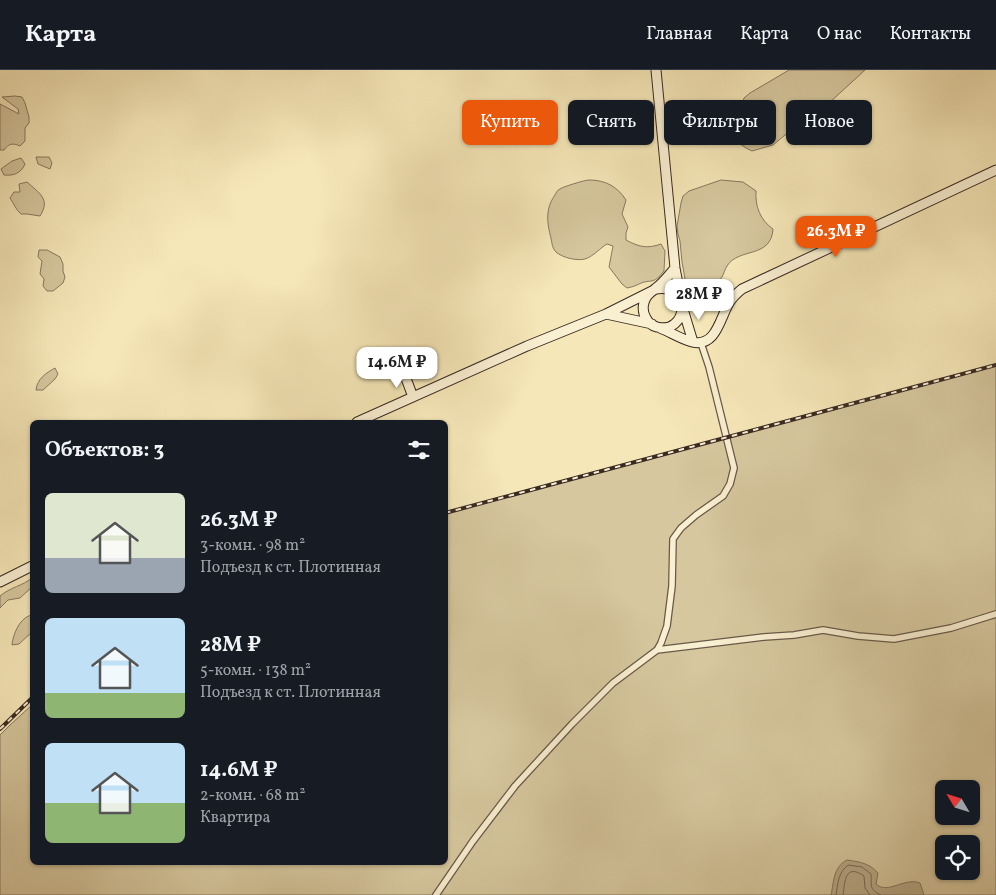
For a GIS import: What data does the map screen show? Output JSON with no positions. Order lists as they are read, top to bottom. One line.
{"north":"top left","page":{"header":"Карта","nav":["Главная","Карта","О нас","Контакты"],"chip":["Купить","Снять","Фильтры","Новое"],"price":["26.3M ₽","28M ₽","14.6M ₽"],"heading":"Объектов: 3","list":[{"name":"26.3M ₽","note":"3-комн. · 98 m² · Подъезд к ст. Плотинная"},{"name":"28M ₽","note":"5-комн. · 138 m² · Подъезд к ст. Плотинная"},{"name":"14.6M ₽","note":"2-комн. · 68 m² · Квартира"}]}}
